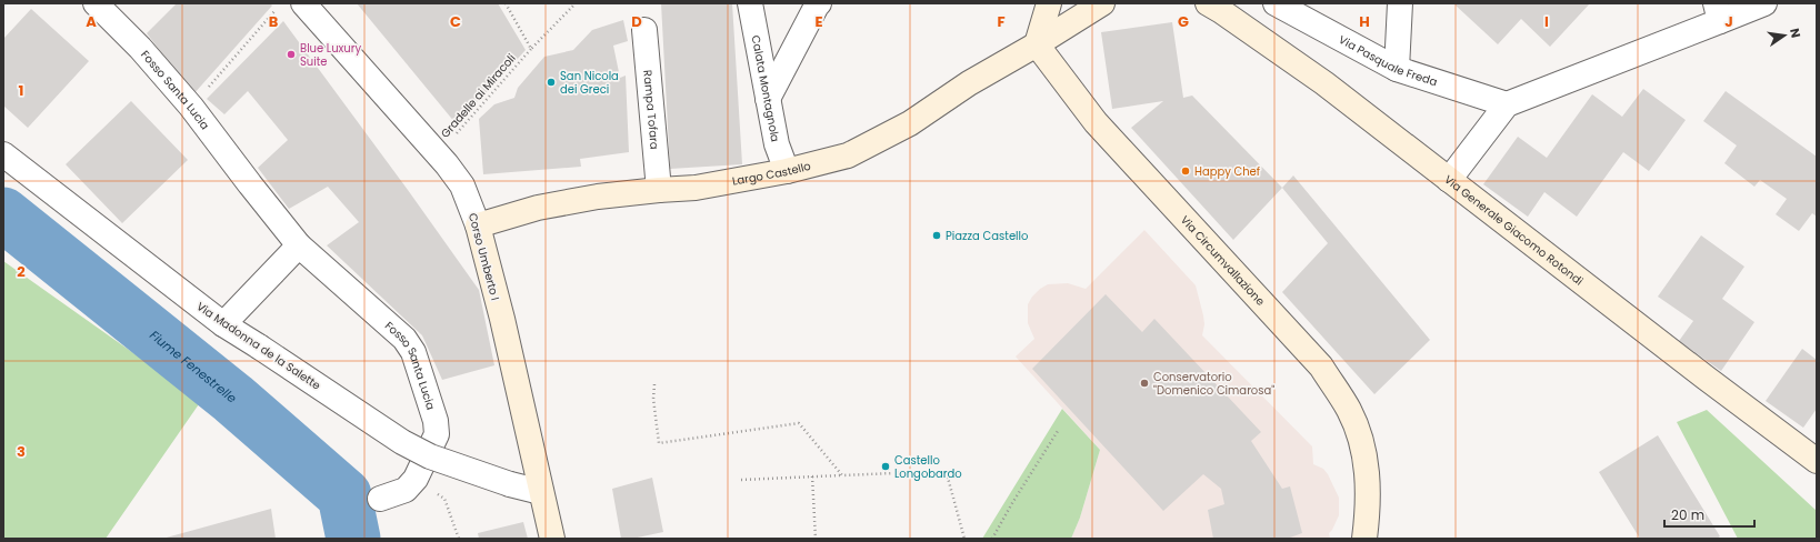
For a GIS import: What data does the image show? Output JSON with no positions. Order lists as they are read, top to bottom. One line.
{"streets":{"street":["Via Pasquale Freda","Calata Montagnola","Fosso Santa Lucia","Rampa Tofara","Largo Castello","Via Generale Giacomo Rotondi","Corso Umberto I","Via Circumvallazione","Via Madonna de la Salette"],"path":["Gradelle ai Miracoli"]},"crossings":[["Calata Montagnola","Largo Castello"],["Gradelle ai Miracoli","Corso Umberto I"],["Rampa Tofara","Largo Castello"],["Largo Castello","Corso Umberto I"],["Largo Castello","Via Circumvallazione"],["Corso Umberto I","Via Madonna de la Salette"]],"water":["Fiume Fenestrelle"],"places":["Blue Luxury Suite","San Nicola dei Greci","Happy Chef","Piazza Castello","Conservatorio \"Domenico Cimarosa\"","Castello Longobardo"],"scale_bar":"20 m","north":"right","grid":{"columns":["A","B","C","D","E","F","G","H","I","J"],"rows":["1","2","3"]}}
